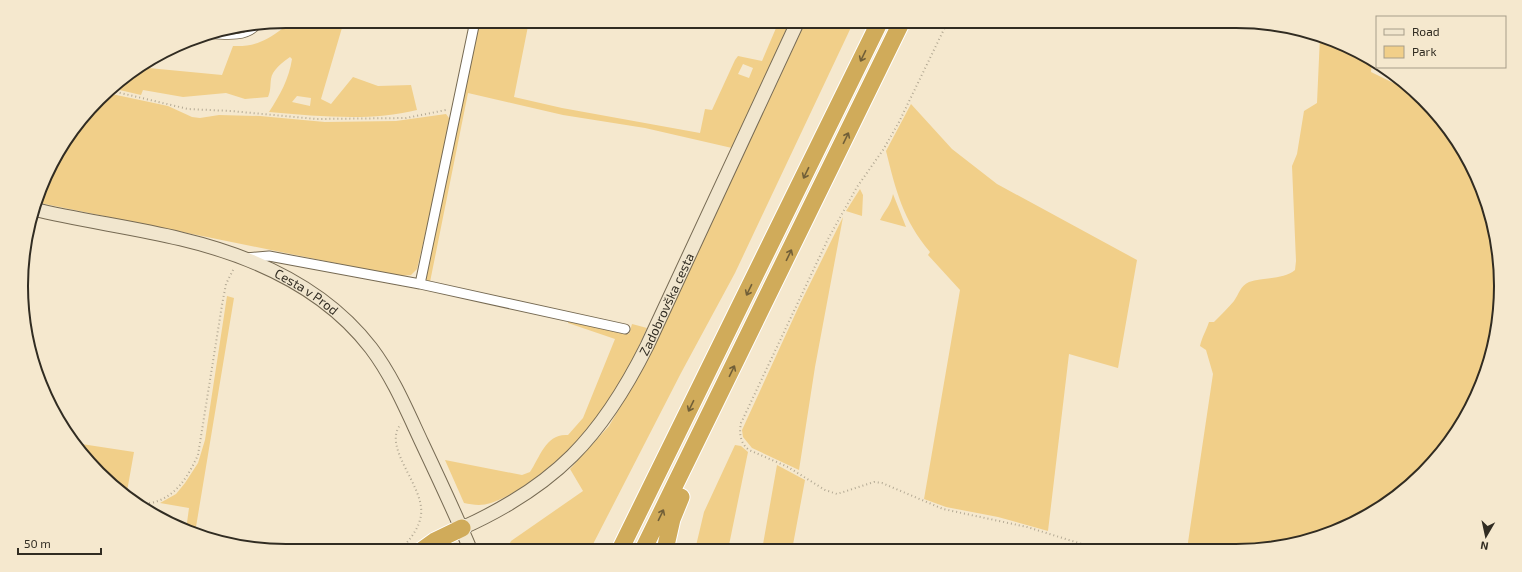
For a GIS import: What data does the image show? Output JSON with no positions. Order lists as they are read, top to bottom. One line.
{"streets":{"main road":["Cesta v Prod","Zadobrovška cesta"]},"crossings":[["Cesta v Prod","Zadobrovška cesta"]],"legend":["Road","Park"],"scale_bar":"50 m","north":"bottom"}
